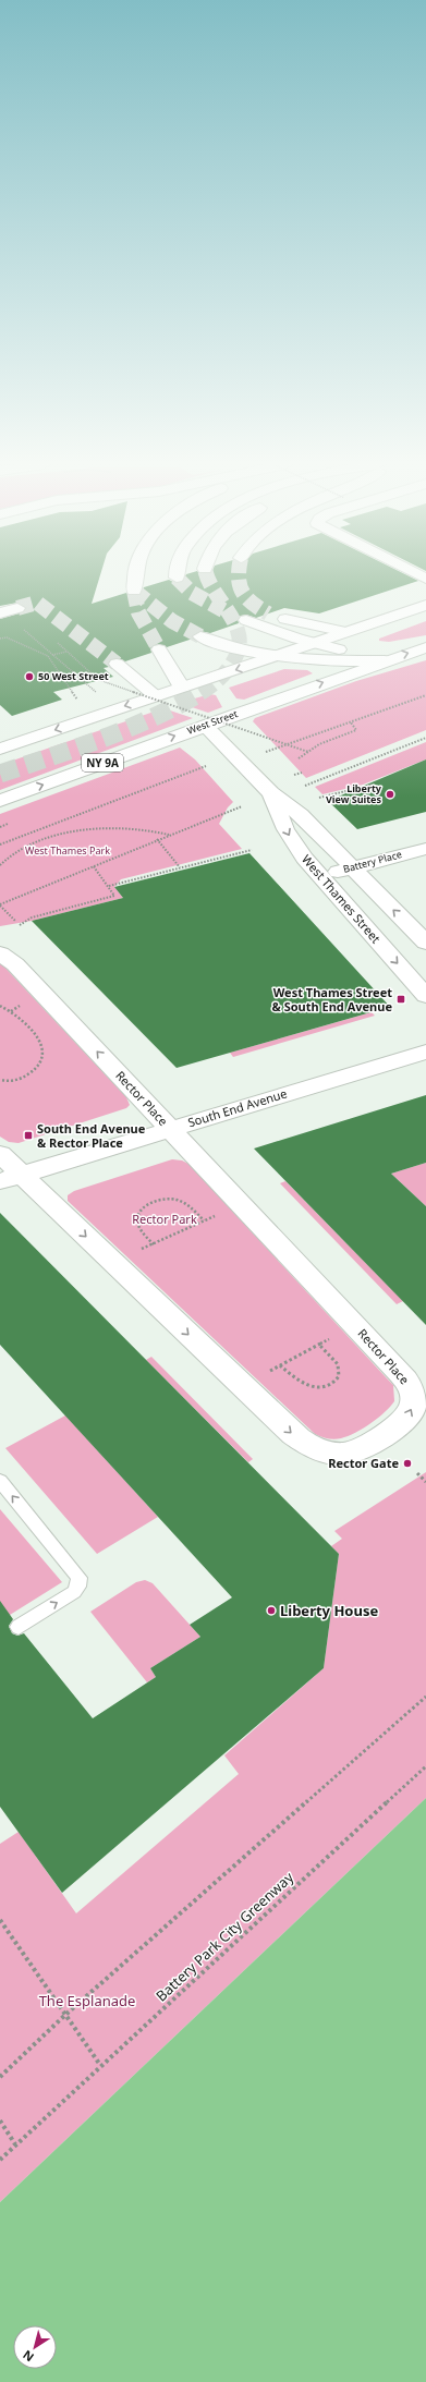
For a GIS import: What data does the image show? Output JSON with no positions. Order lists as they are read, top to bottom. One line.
{"streets":{"main road":["West Street","NY 9A","Battery Place","West Thames Street","Rector Place","South End Avenue"],"path":["Battery Park City Greenway"]},"crossings":[["West Street","West Thames Street"],["Battery Place","West Thames Street"],["Rector Place","South End Avenue"]],"parks":["West Thames Park","Rector Park","The Esplanade"],"places":{"other":["50 West Street","Liberty View Suites","Rector Gate","Liberty House"],"transit":["West Thames Street & South End Avenue","South End Avenue & Rector Place"]},"north":"bottom left"}
